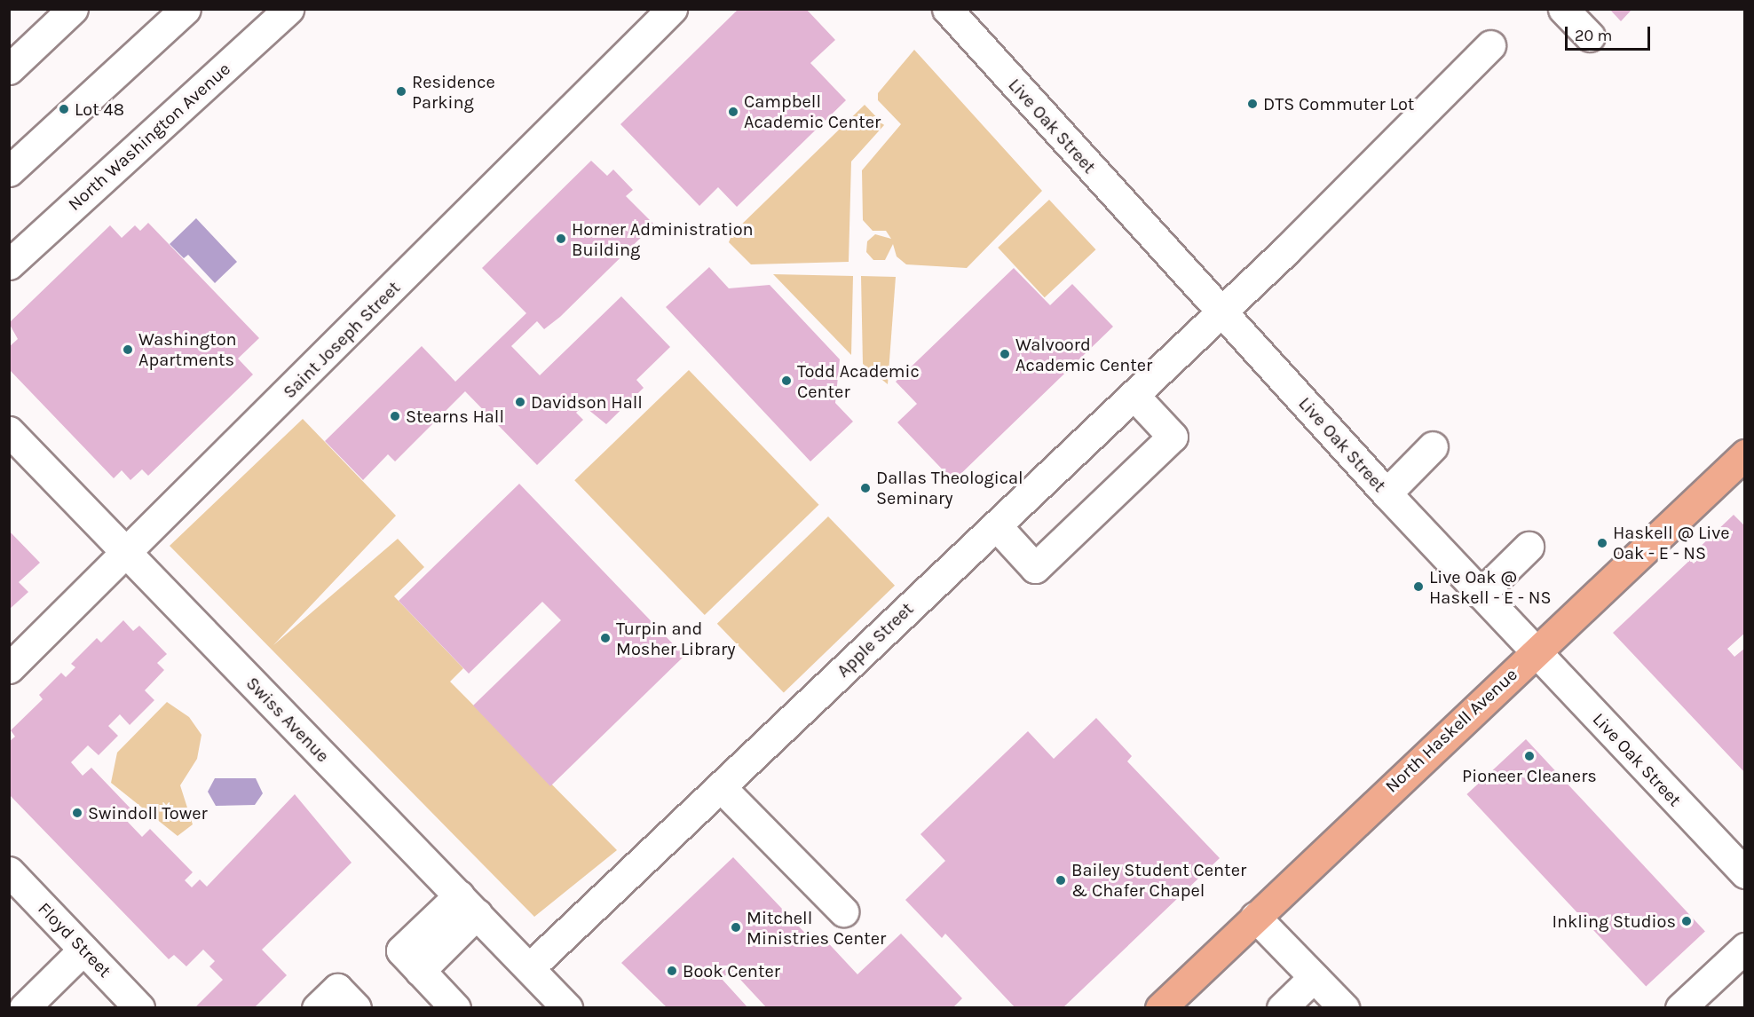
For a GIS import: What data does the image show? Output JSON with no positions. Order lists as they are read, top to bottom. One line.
{"streets":{"main road":["North Haskell Avenue"],"street":["Live Oak Street","North Washington Avenue","Saint Joseph Street","Apple Street","Swiss Avenue","Floyd Street"]},"crossings":[["Live Oak Street","Apple Street"],["Live Oak Street","North Haskell Avenue"],["Saint Joseph Street","Swiss Avenue"],["Apple Street","Swiss Avenue"]],"places":["Residence Parking","DTS Commuter Lot","Lot 48","Campbell Academic Center","Horner Administration Building","Washington Apartments","Walvoord Academic Center","Todd Academic Center","Davidson Hall","Stearns Hall","Dallas Theological Seminary","Haskell @ Live Oak - E - NS","Live Oak @ Haskell - E - NS","Turpin and Mosher Library","Pioneer Cleaners","Swindoll Tower","Bailey Student Center & Chafer Chapel","Inkling Studios","Mitchell Ministries Center","Book Center"],"scale_bar":"20 m"}
